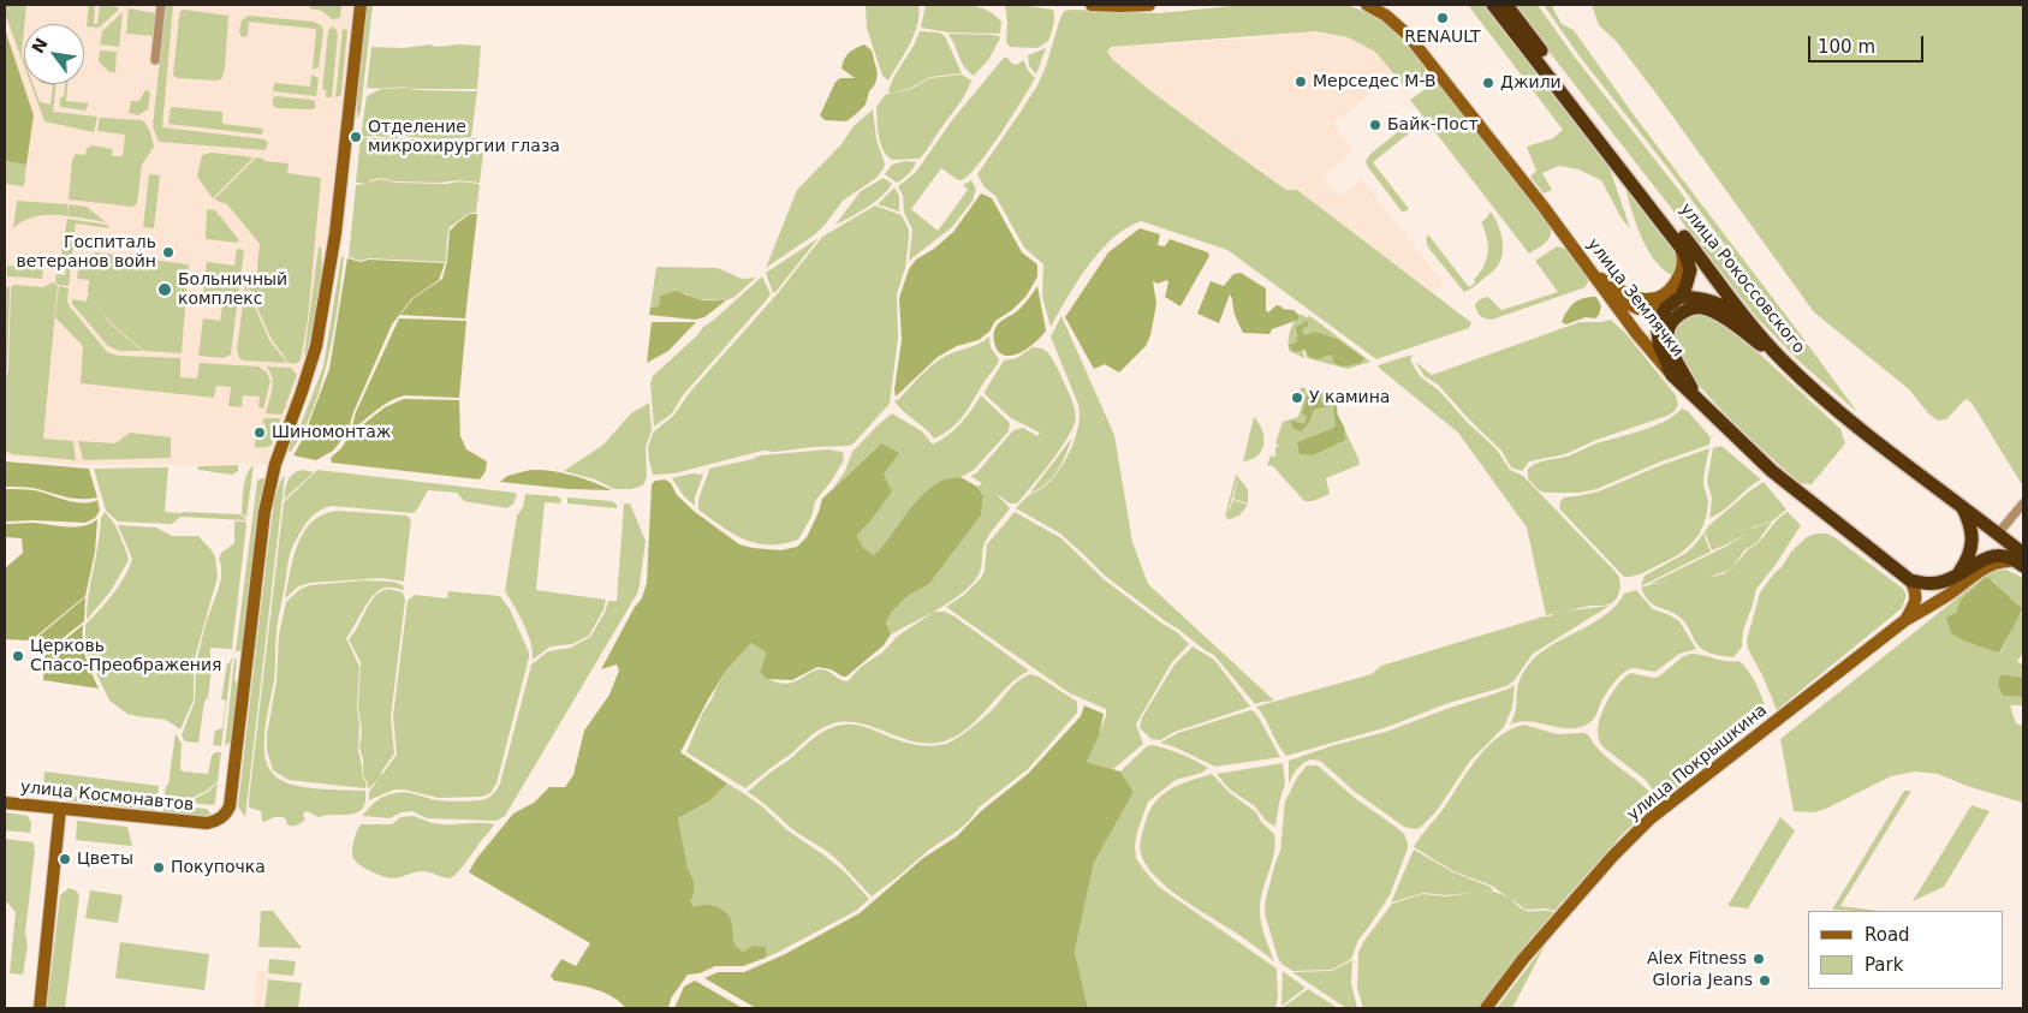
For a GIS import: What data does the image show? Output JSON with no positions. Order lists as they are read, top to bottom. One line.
{"streets":{"highway":["улица Рокоссовского","улица Землячки"],"main road":["улица Покрышкина","улица Космонавтов"]},"crossings":[["улица Рокоссовского","улица Покрышкина"]],"places":["RENAULT","Мерседес M-B","Джили","Байк-Пост","Отделение микрохирургии глаза","Госпиталь ветеранов войн","Больничный комплекс","У камина","Шиномонтаж","Церковь Спасо-Преображения","Цветы","Покупочка","Alex Fitness","Gloria Jeans"],"legend":["Road","Park"],"scale_bar":"100 m","north":"top left"}
